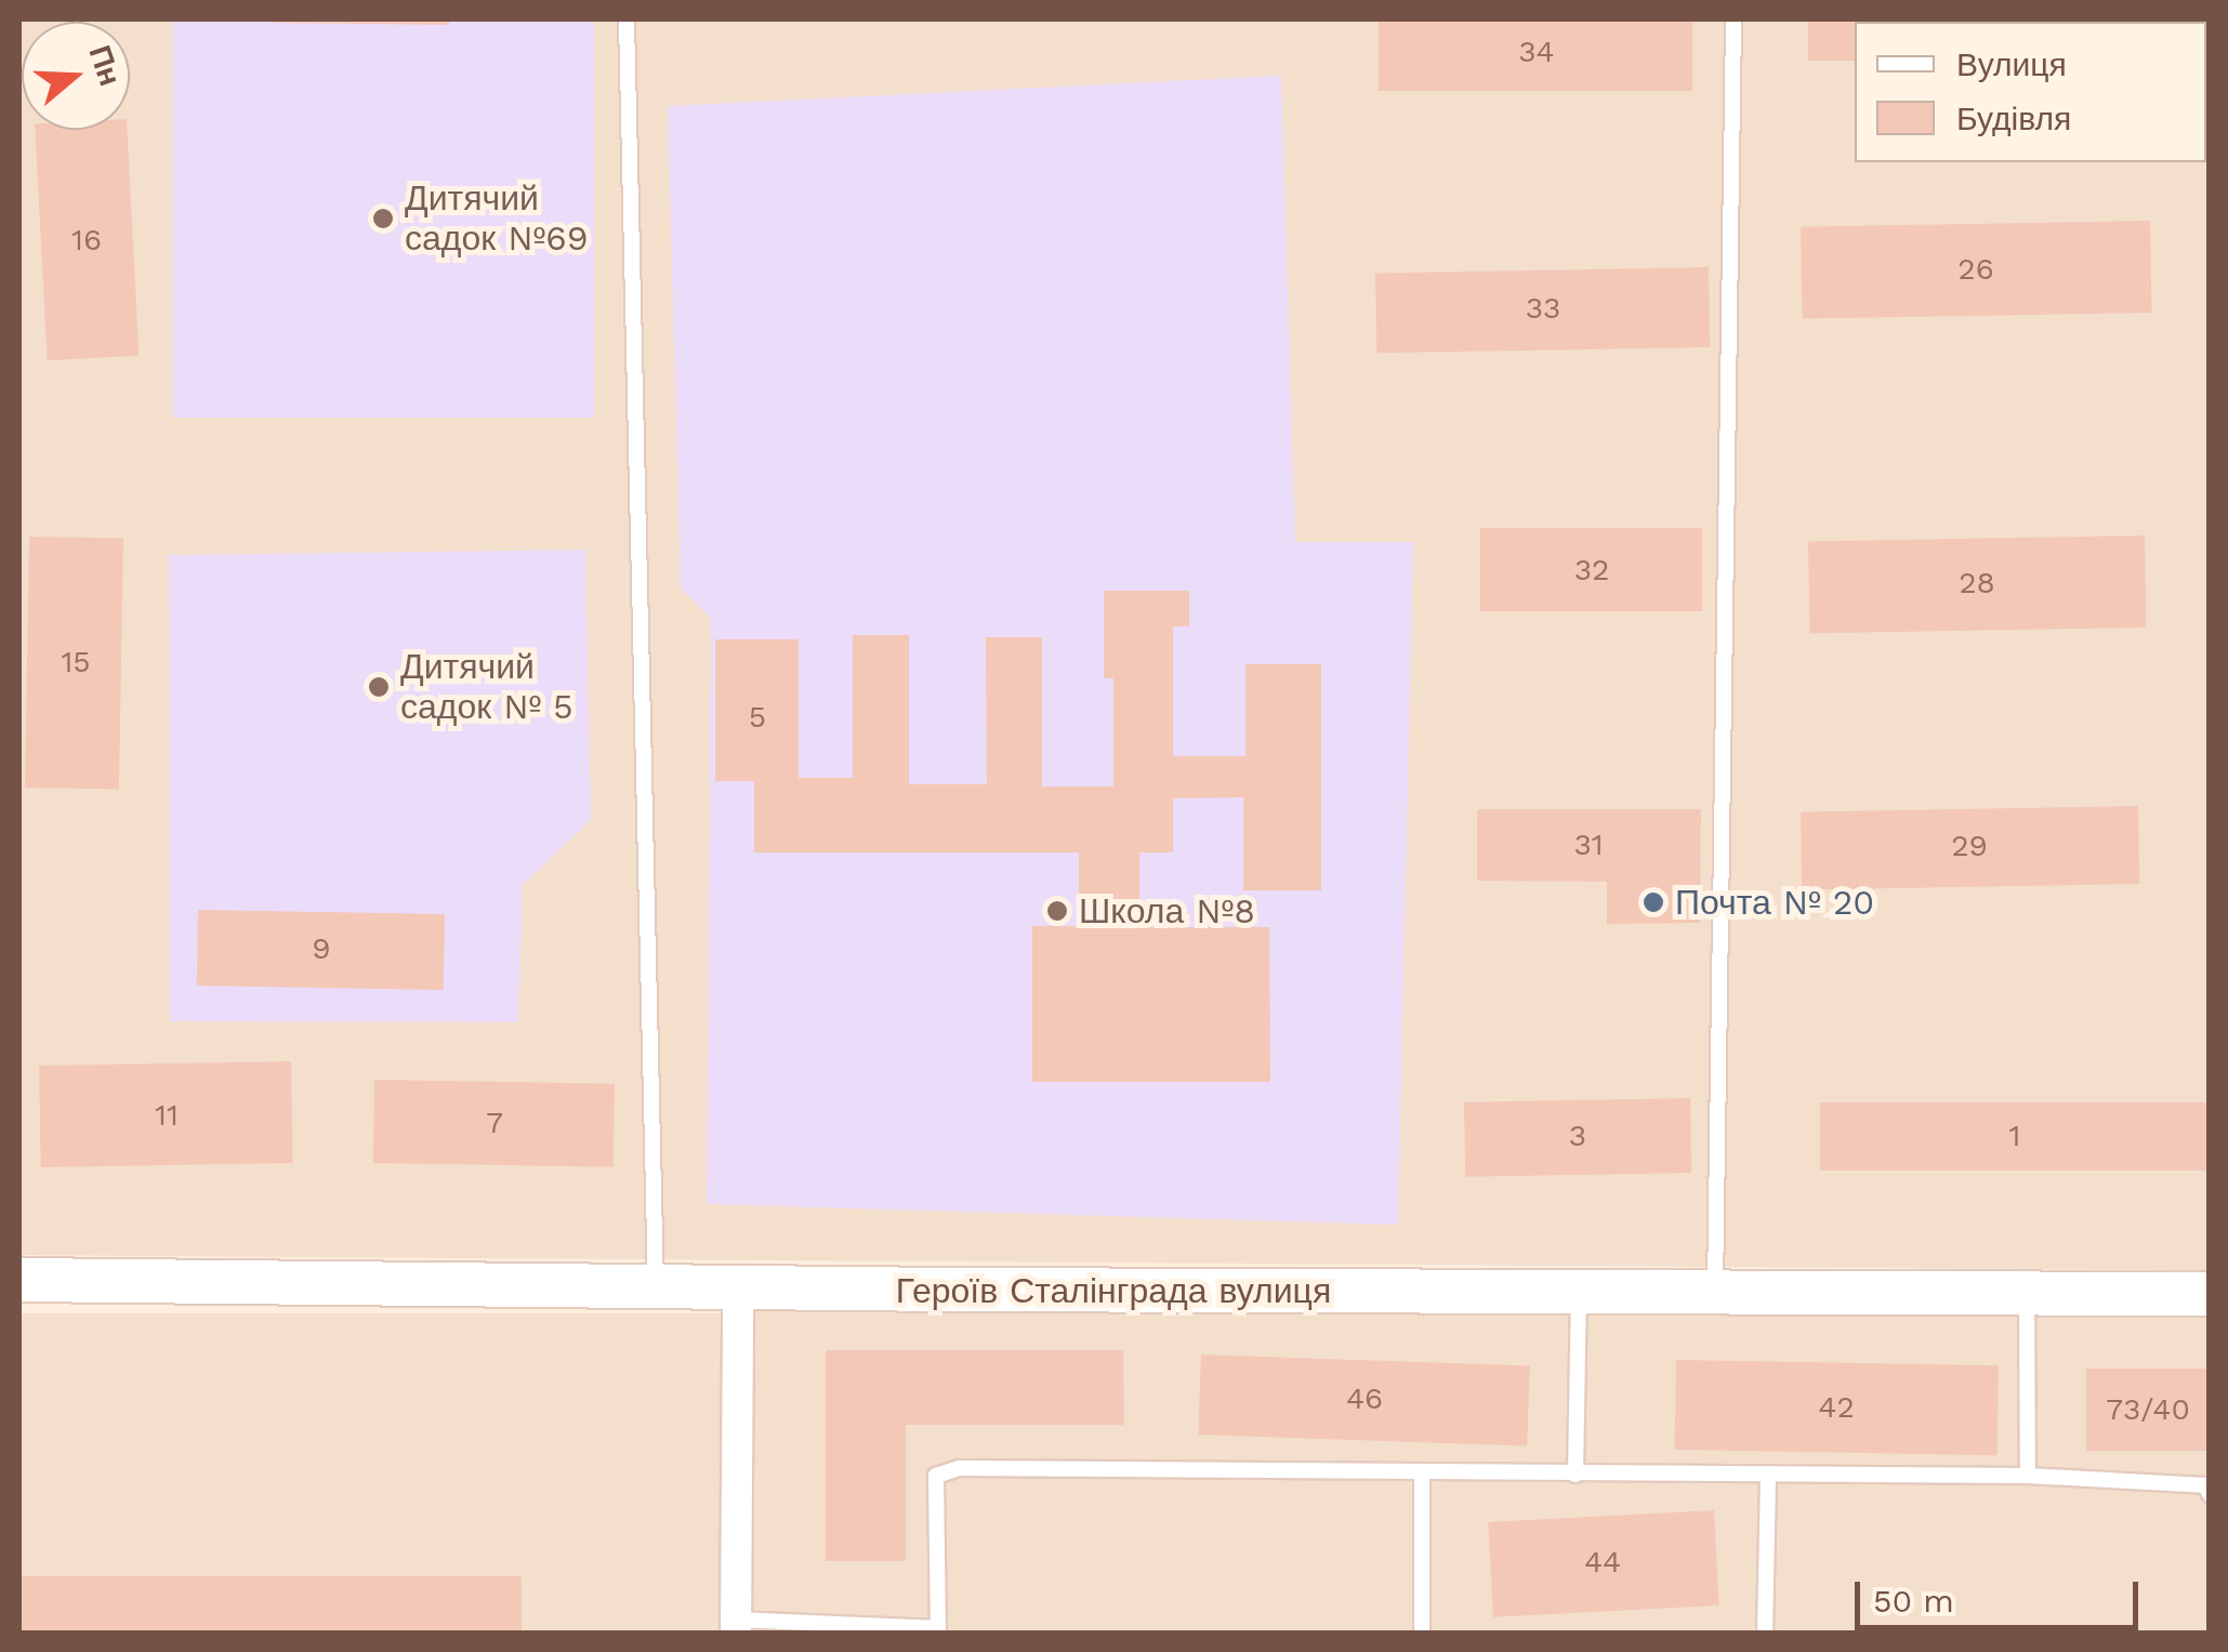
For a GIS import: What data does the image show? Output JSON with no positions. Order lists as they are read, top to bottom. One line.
{"streets":{"main road":["Героїв Сталінграда вулиця"]},"places":["Дитячий садок №69","Дитячий садок № 5","Почта № 20","Школа №8"],"house_numbers":["34","16","26","33","32","28","15","5","31","29","9","11","7","3","1","46","42","73/40","44"],"legend":["Вулиця","Будівля"],"scale_bar":"50 m","north":"right"}
